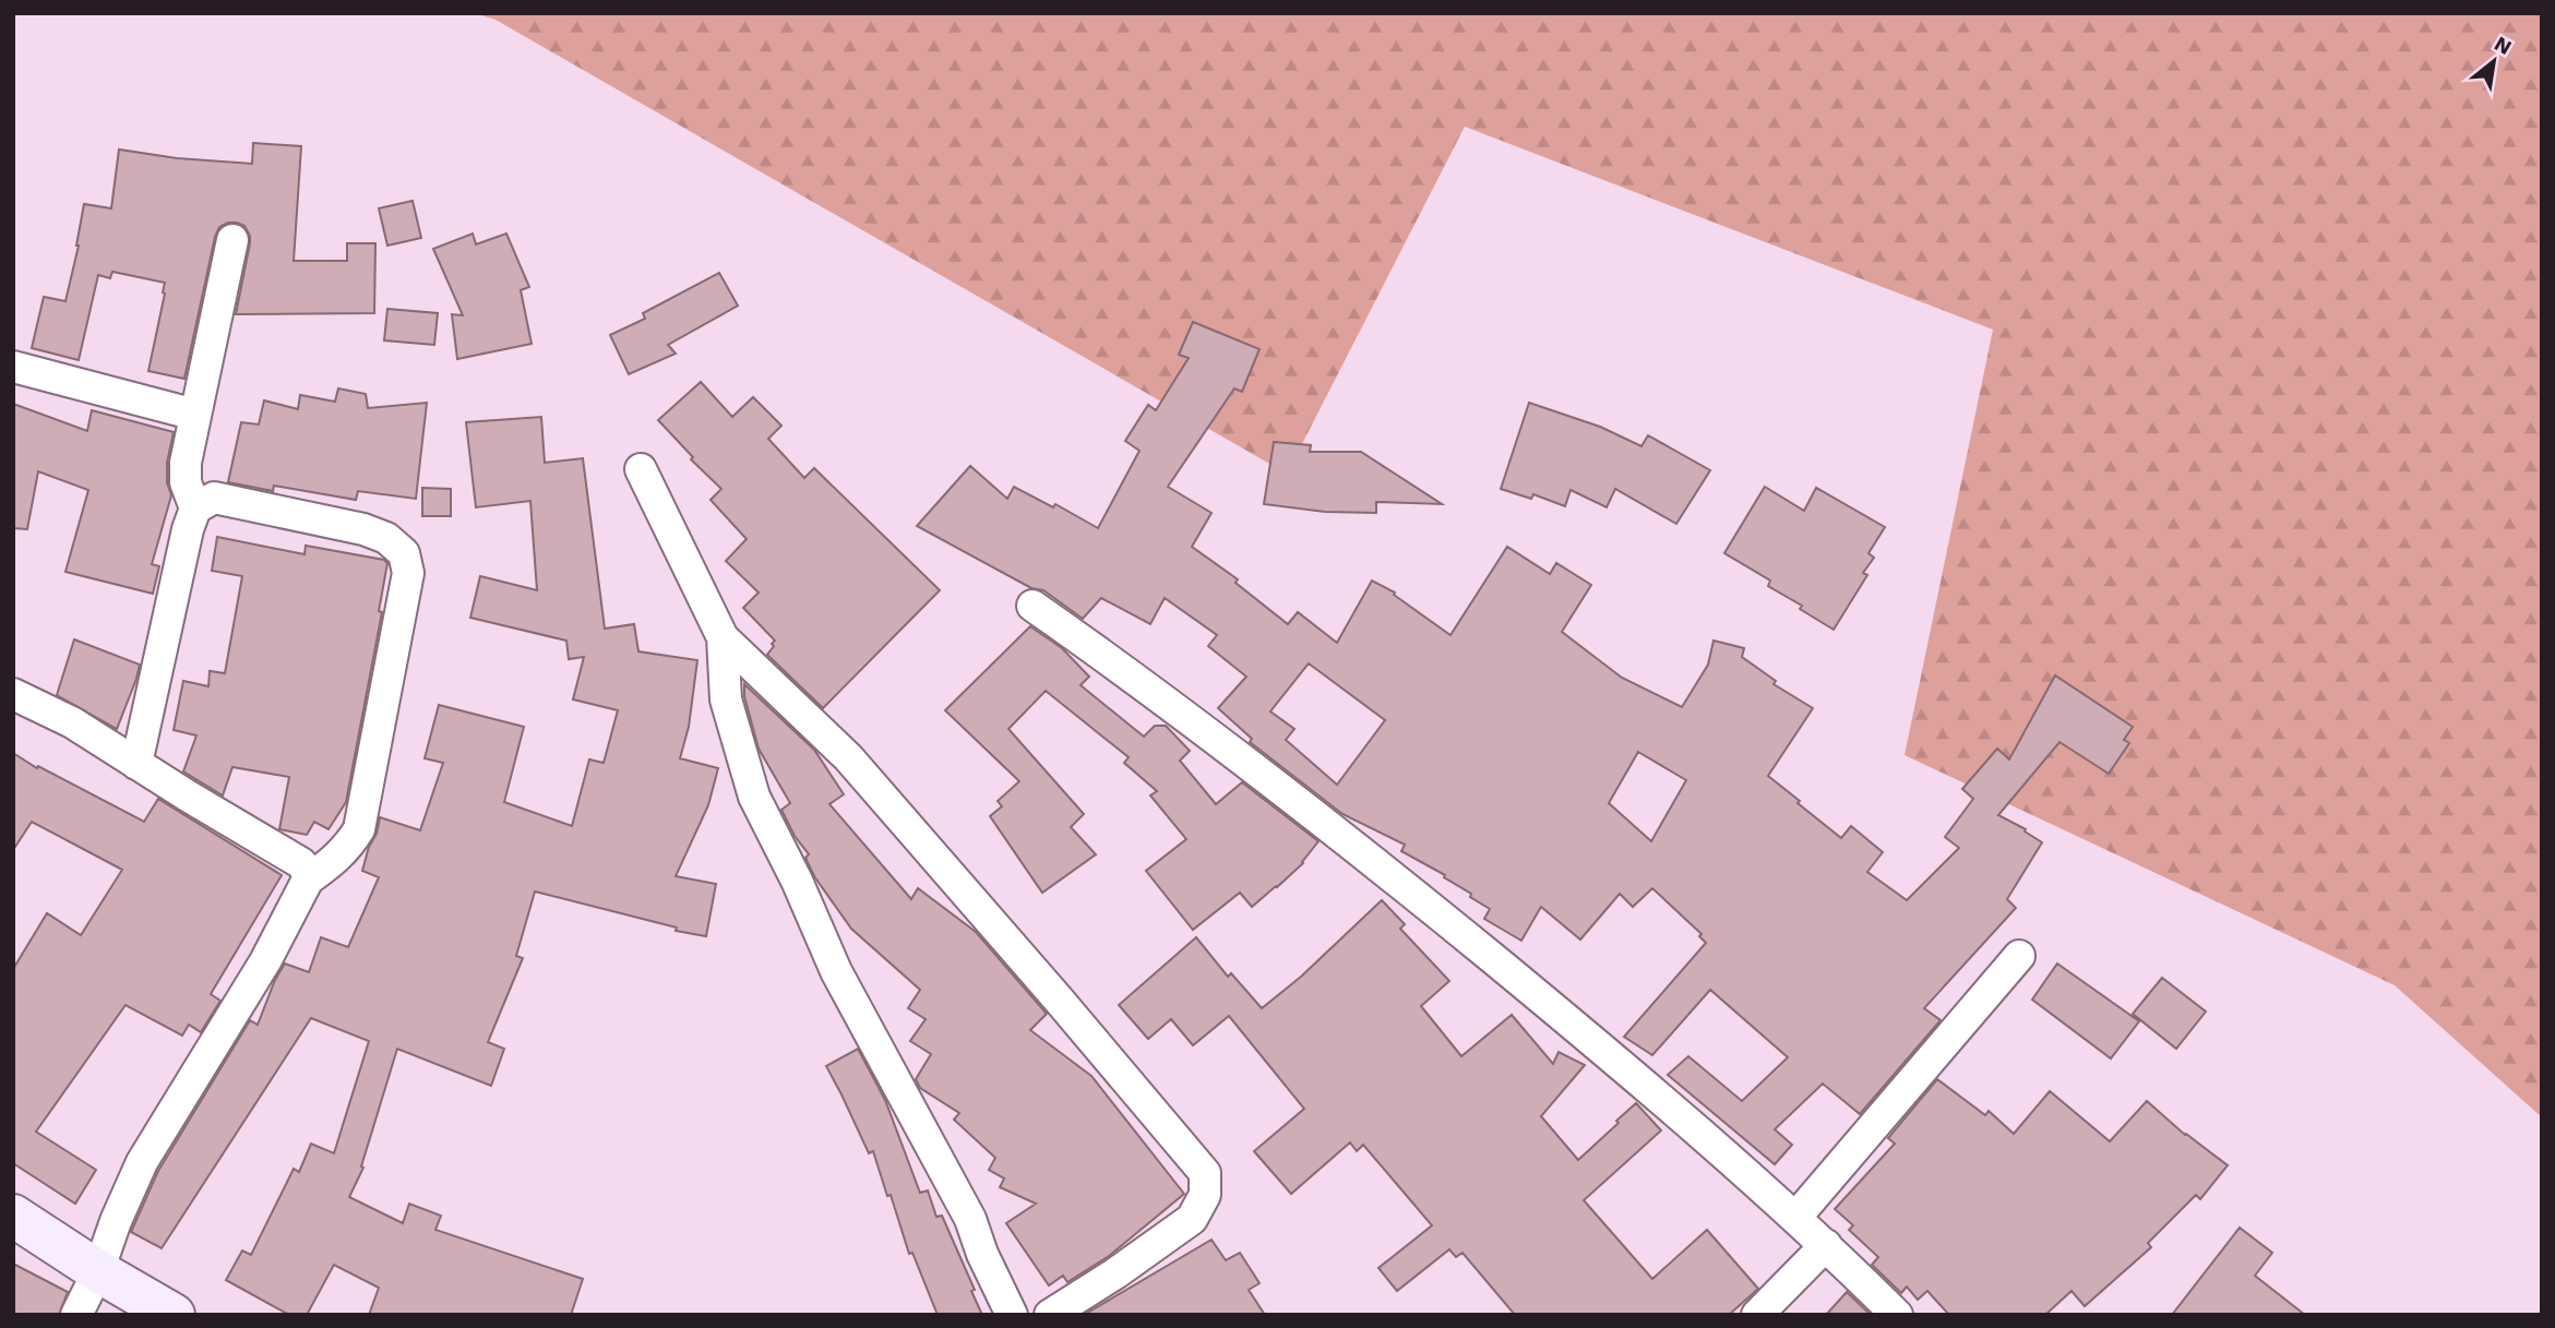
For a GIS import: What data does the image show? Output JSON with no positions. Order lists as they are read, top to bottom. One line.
{"north":"top right"}
